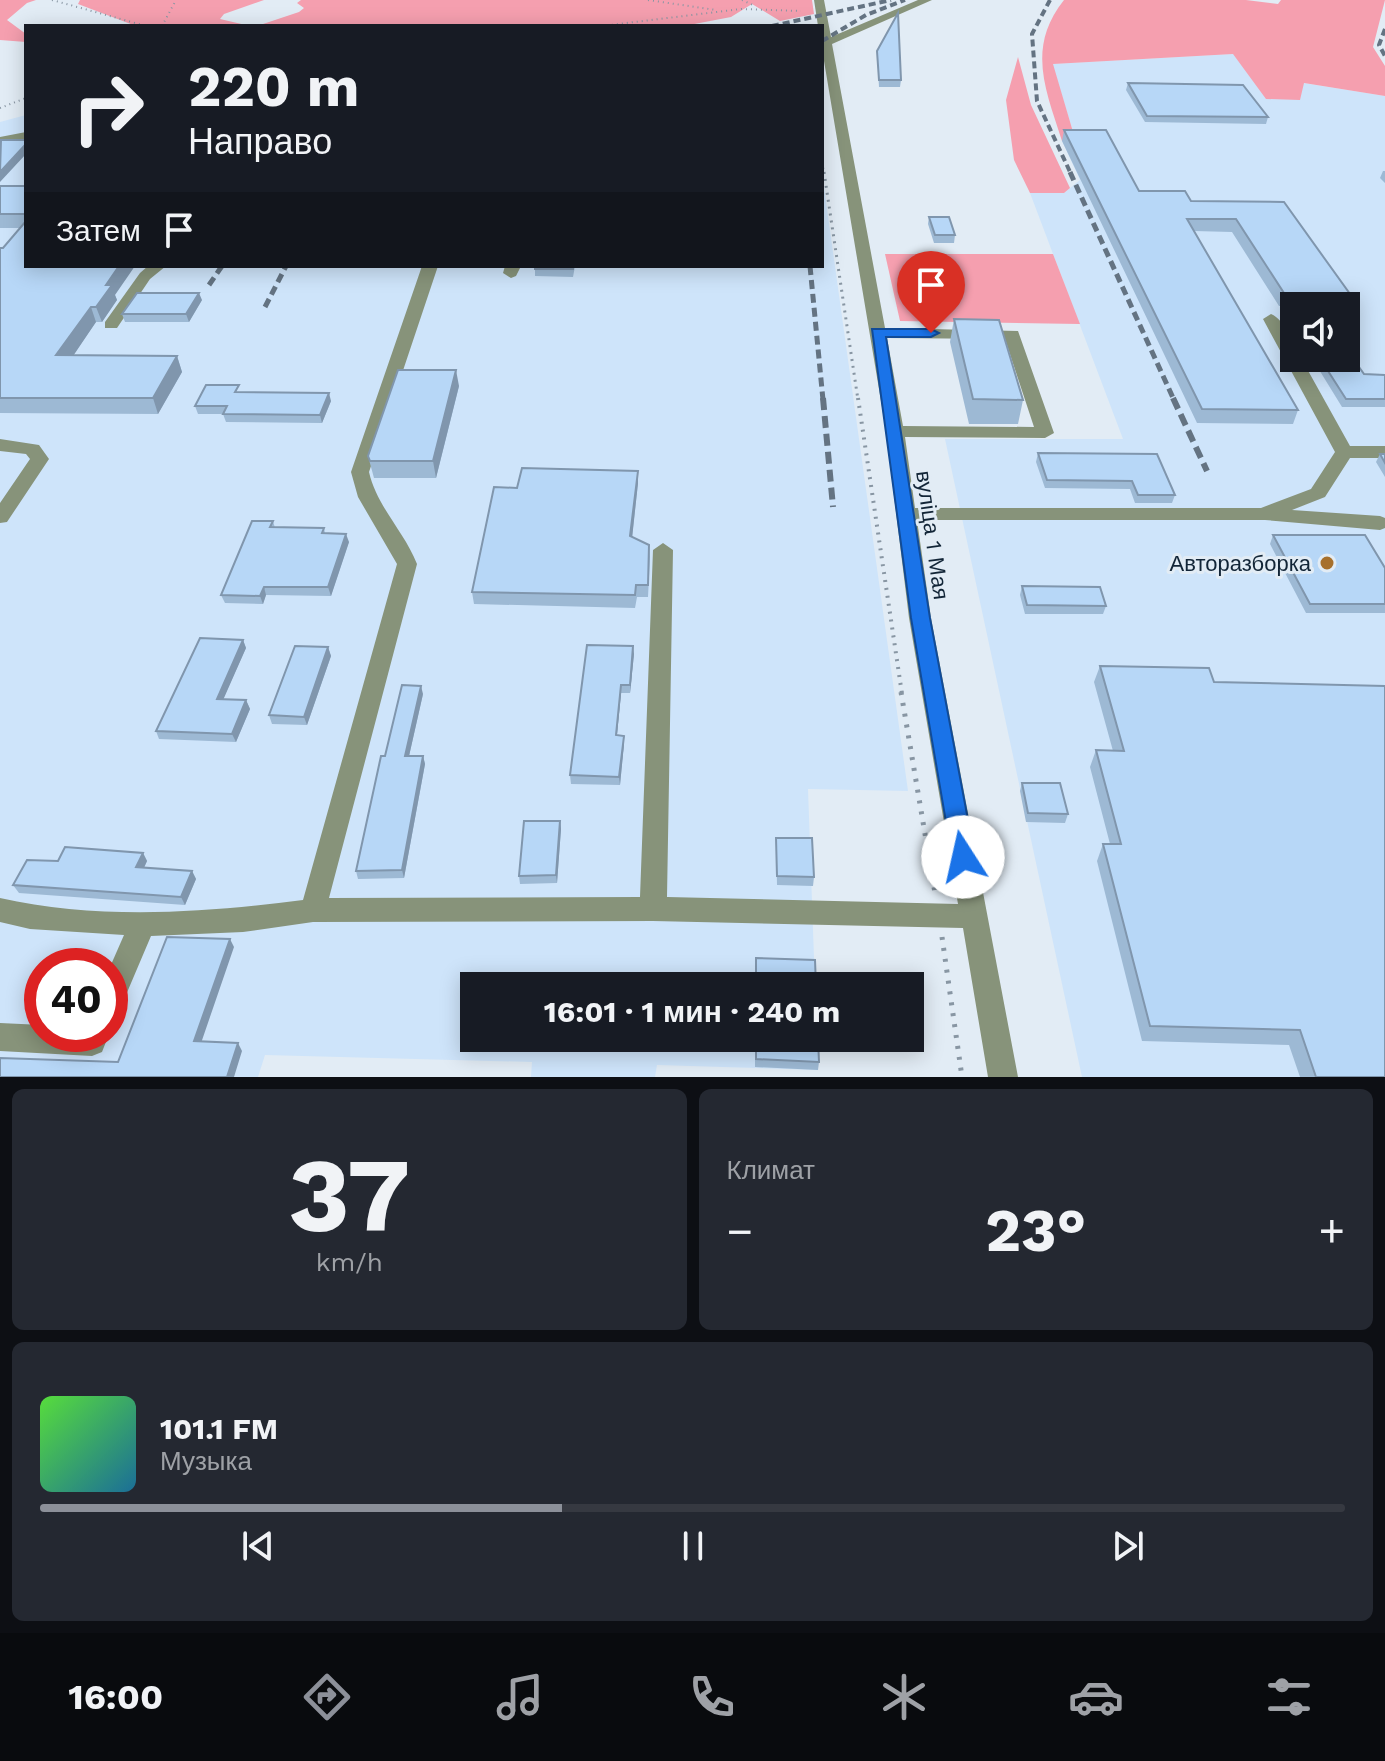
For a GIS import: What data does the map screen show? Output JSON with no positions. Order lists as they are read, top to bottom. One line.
{"streets":{"street":["вуліца 1 Мая"]},"places":["Авторазборка"],"page":{"turn":["220 m","Направо"],"then":"Затем","limit":"40","trip":"16:01 · 1 мин · 240 m","tile":[["37","km/h"],"Климат"],"heat":["−","23°","+"],"song":["101.1 FM","Музыка"],"tabs":"16:00"}}
